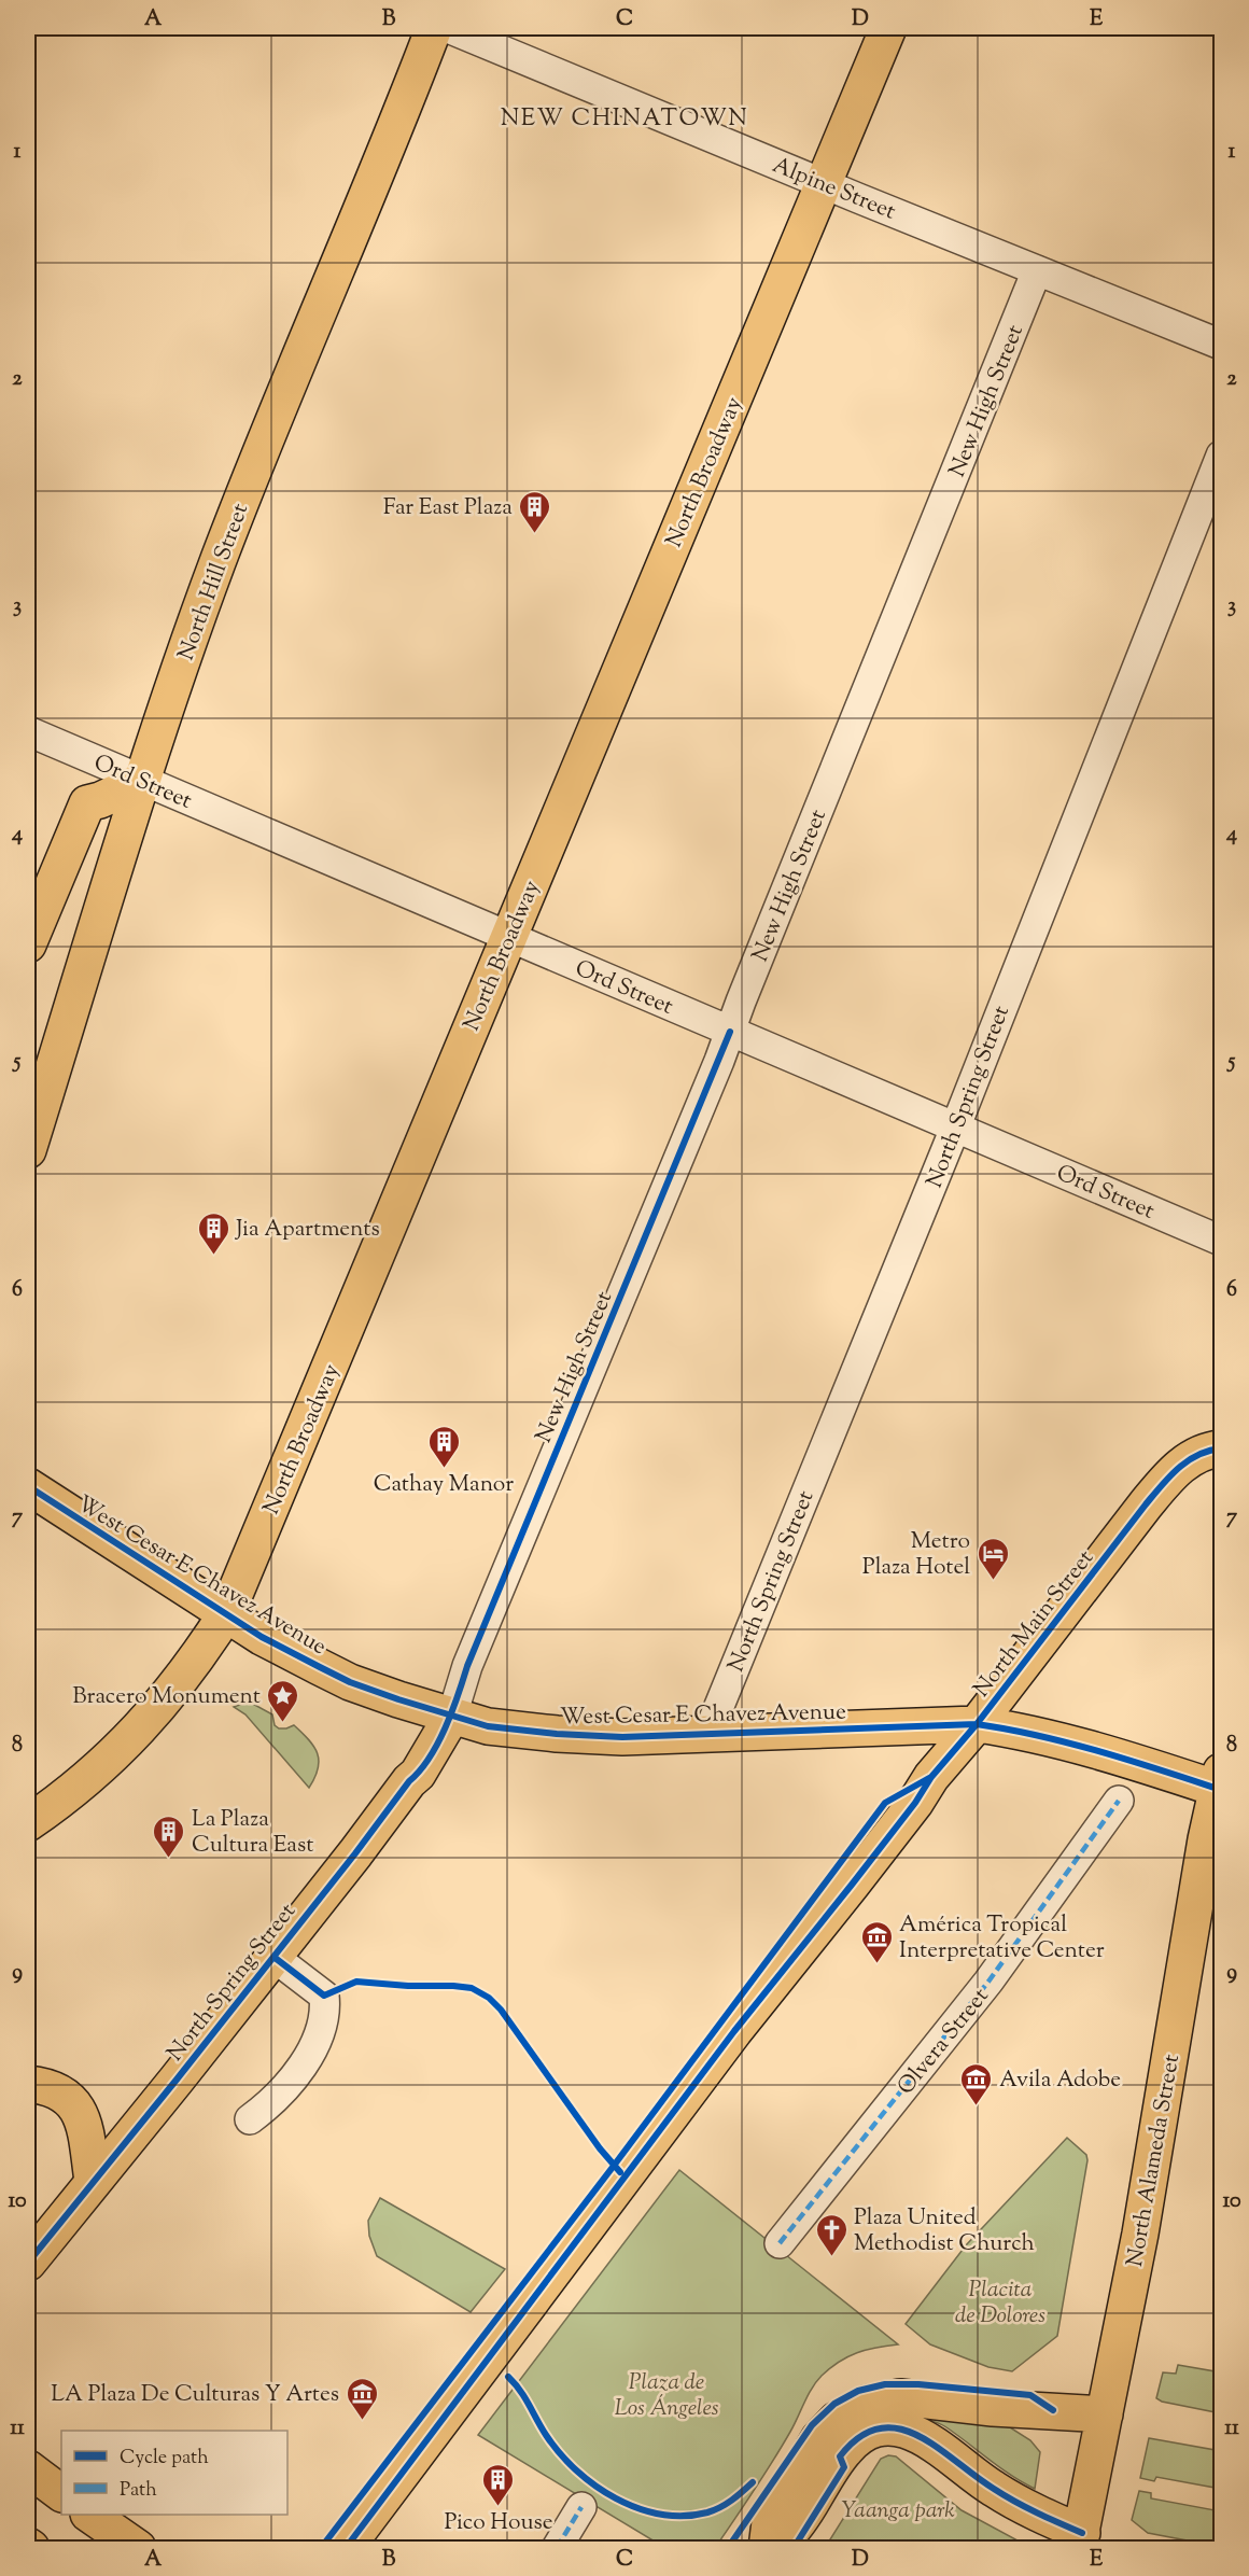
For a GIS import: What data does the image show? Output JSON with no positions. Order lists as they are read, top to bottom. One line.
{"streets":{"main road":["North Broadway","North Hill Street","North Spring Street","West Cesar E Chavez Avenue","North Main Street","North Alameda Street"],"street":["Alpine Street","New High Street","Ord Street","Olvera Street"]},"crossings":[["Alpine Street","New High Street"],["Alpine Street","North Broadway"],["New High Street","Ord Street"],["New High Street","North Spring Street"],["New High Street","West Cesar E Chavez Avenue"],["North Broadway","Ord Street"],["North Broadway","West Cesar E Chavez Avenue"],["North Hill Street","Ord Street"],["Ord Street","North Spring Street"],["North Spring Street","West Cesar E Chavez Avenue"],["West Cesar E Chavez Avenue","North Main Street"],["West Cesar E Chavez Avenue","North Alameda Street"]],"districts":["NEW CHINATOWN"],"parks":["Placita de Dolores","Plaza de Los Ángeles","Yaanga park"],"places":{"building":["Far East Plaza","Jia Apartments","Cathay Manor","La Plaza Cultura East","Pico House"],"hotel":["Metro Plaza Hotel"],"place":["Bracero Monument"],"museum":["América Tropical Interpretative Center","Avila Adobe","LA Plaza De Culturas Y Artes"],"church":["Plaza United Methodist Church"]},"legend":["Cycle path","Path"],"grid":{"columns":["A","B","C","D","E"],"rows":["1","2","3","4","5","6","7","8","9","10","11"]}}
